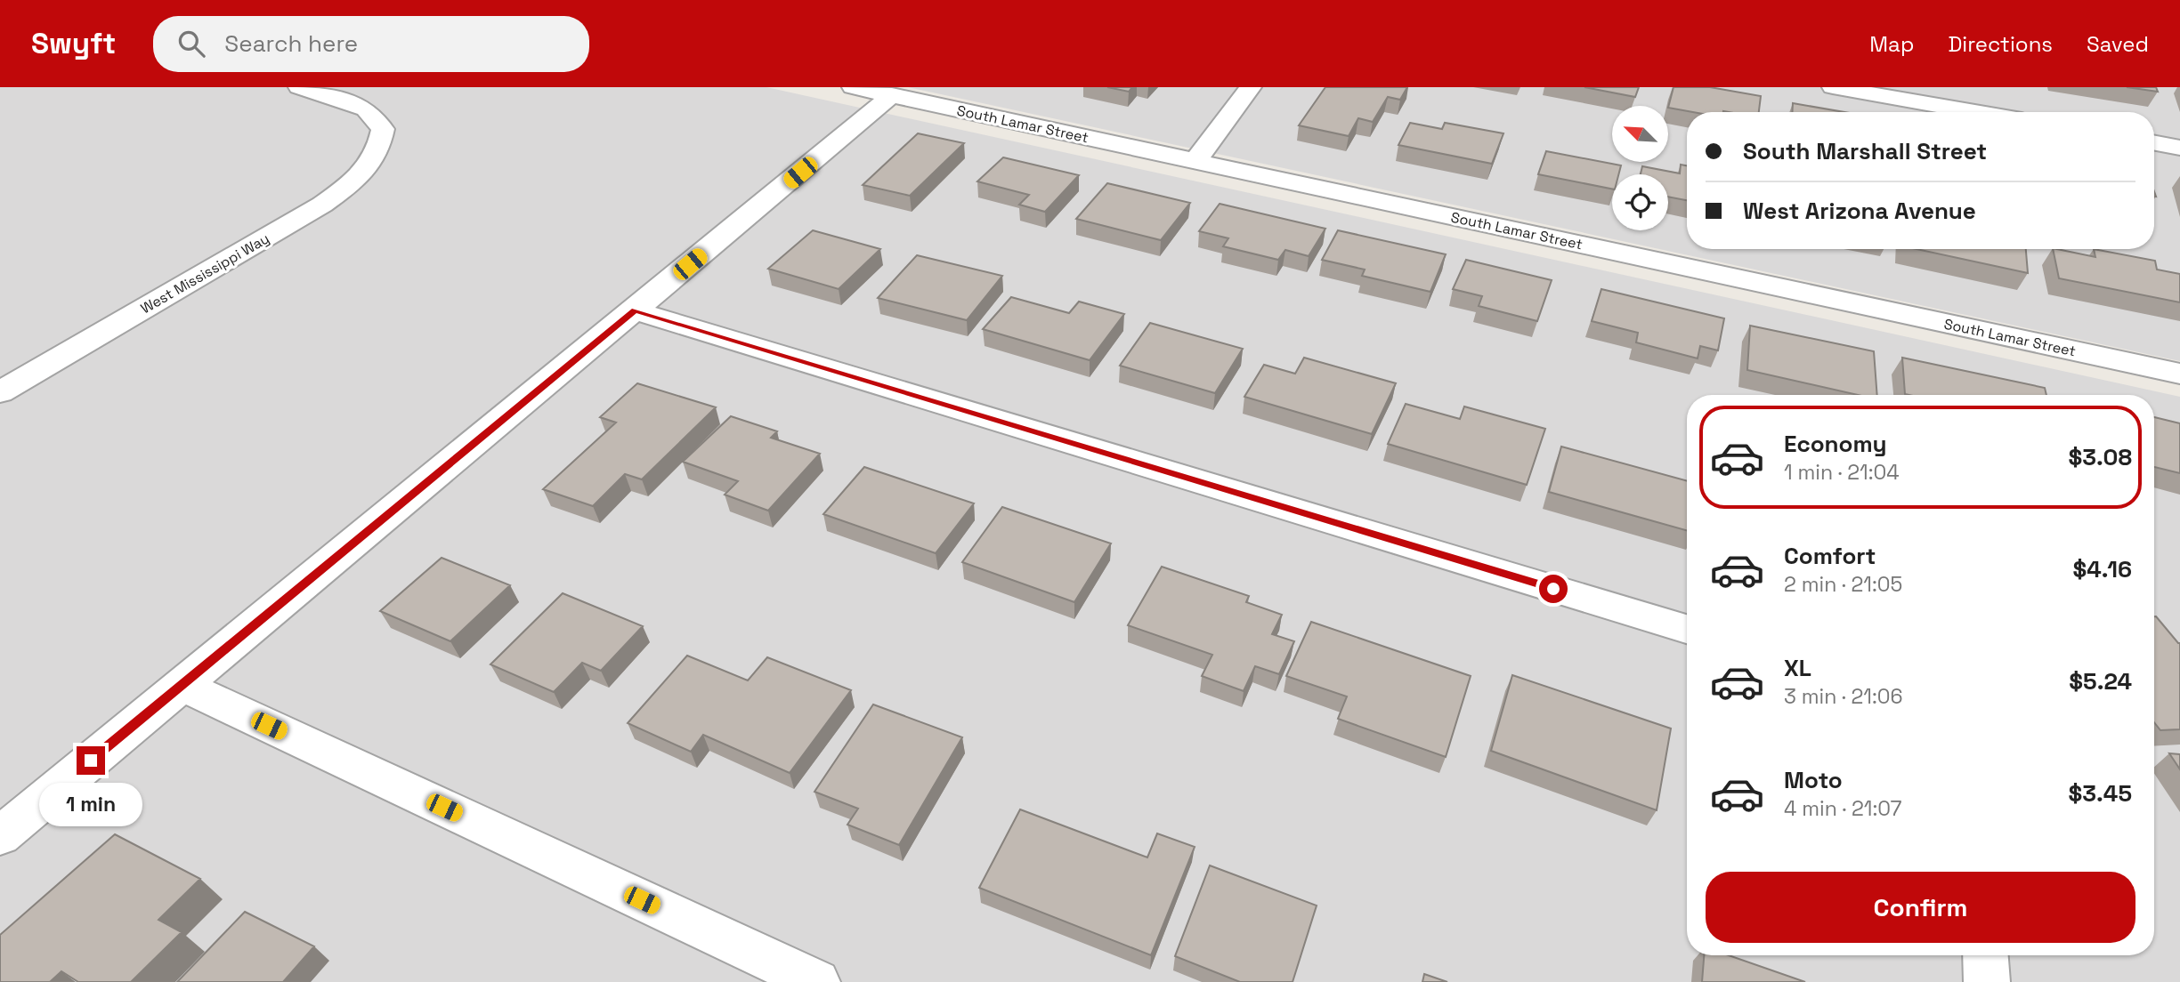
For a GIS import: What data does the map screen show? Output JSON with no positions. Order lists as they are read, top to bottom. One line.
{"streets":{"street":["South Lamar Street","West Mississippi Way"]},"north":"top left","page":{"header":"Swyft","search":"Search here","nav":["Map","Directions","Saved"],"banner":["South Marshall Street","West Arizona Avenue"],"list":[{"name":"Economy","note":"1 min · 21:04","value":"$3.08"},{"name":"Comfort","note":"2 min · 21:05","value":"$4.16"},{"name":"XL","note":"3 min · 21:06","value":"$5.24"},{"name":"Moto","note":"4 min · 21:07","value":"$3.45"}],"bubble":"1 min","buttons":"Confirm"}}
